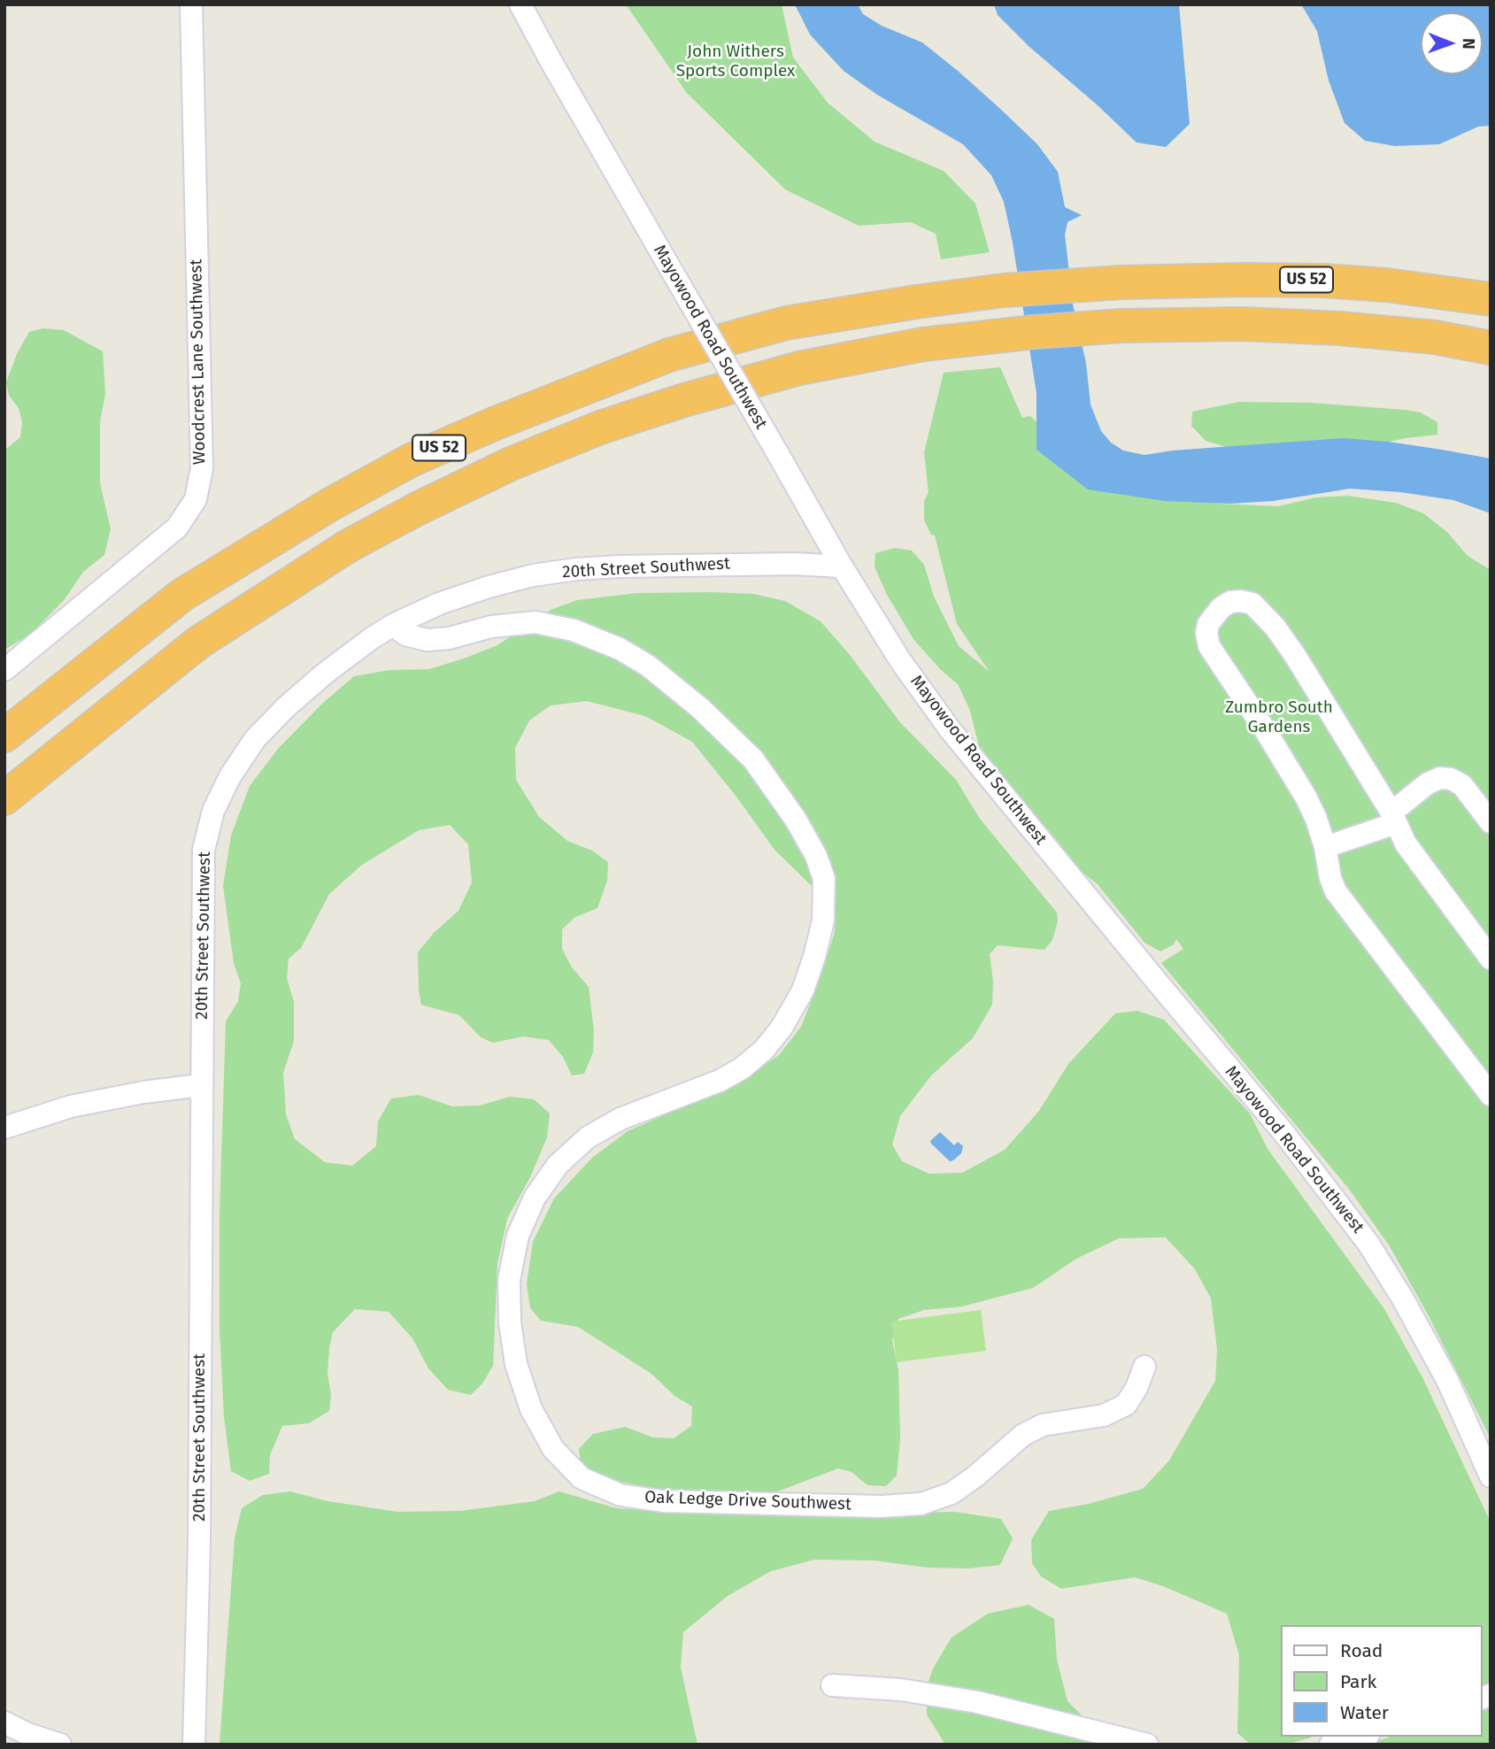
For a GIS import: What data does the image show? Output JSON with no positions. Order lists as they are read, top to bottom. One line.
{"streets":{"highway":["US 52"],"street":["Mayowood Road Southwest","Woodcrest Lane Southwest","20th Street Southwest","Oak Ledge Drive Southwest"]},"crossings":[["Mayowood Road Southwest","20th Street Southwest"],["20th Street Southwest","Oak Ledge Drive Southwest"]],"parks":["John Withers Sports Complex","Zumbro South Gardens"],"legend":["Road","Park","Water"],"north":"right"}
